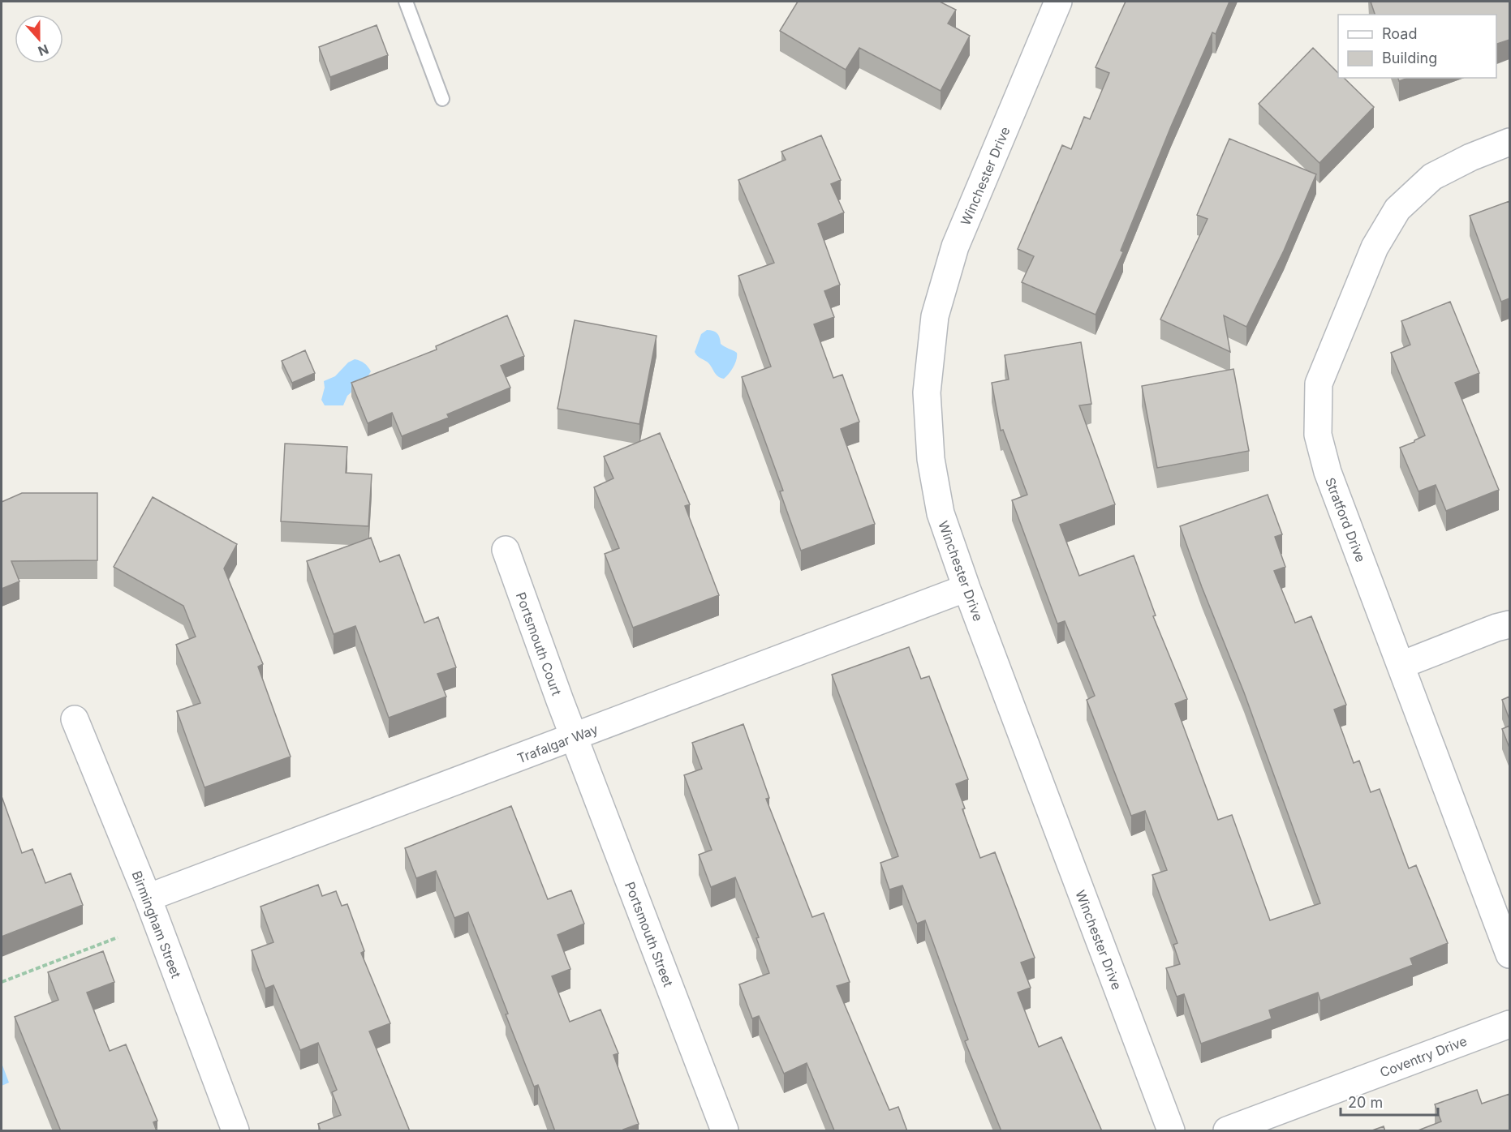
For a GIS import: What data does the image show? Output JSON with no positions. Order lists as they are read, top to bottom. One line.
{"streets":{"street":["Winchester Drive","Stratford Drive","Portsmouth Court","Trafalgar Way","Birmingham Street","Portsmouth Street","Coventry Drive"]},"crossings":[["Winchester Drive","Trafalgar Way"],["Portsmouth Court","Trafalgar Way"],["Portsmouth Court","Portsmouth Street"],["Trafalgar Way","Birmingham Street"],["Trafalgar Way","Portsmouth Street"]],"legend":["Road","Building"],"scale_bar":"20 m","north":"bottom"}
